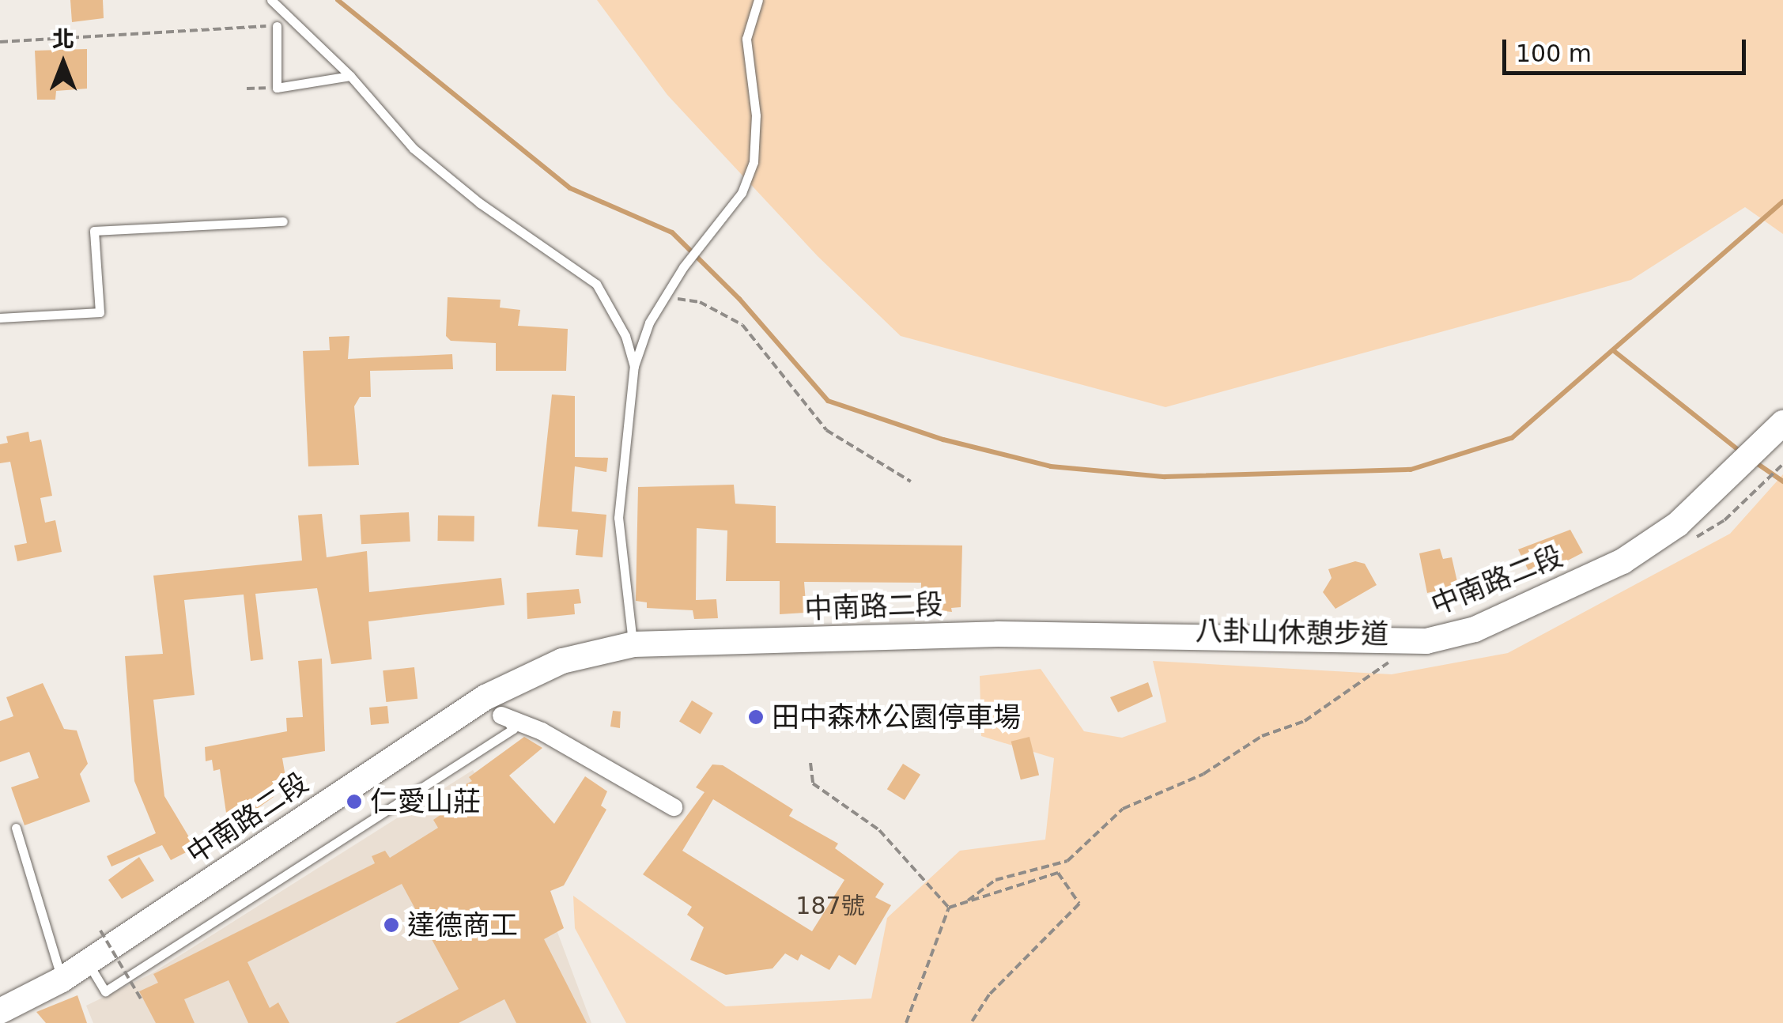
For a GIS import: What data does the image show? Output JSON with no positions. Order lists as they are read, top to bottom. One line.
{"streets":{"main road":["中南路二段"]},"places":["田中森林公園停車場","仁愛山莊","達德商工"],"house_numbers":["187號"],"scale_bar":"100 m","north":"top"}
